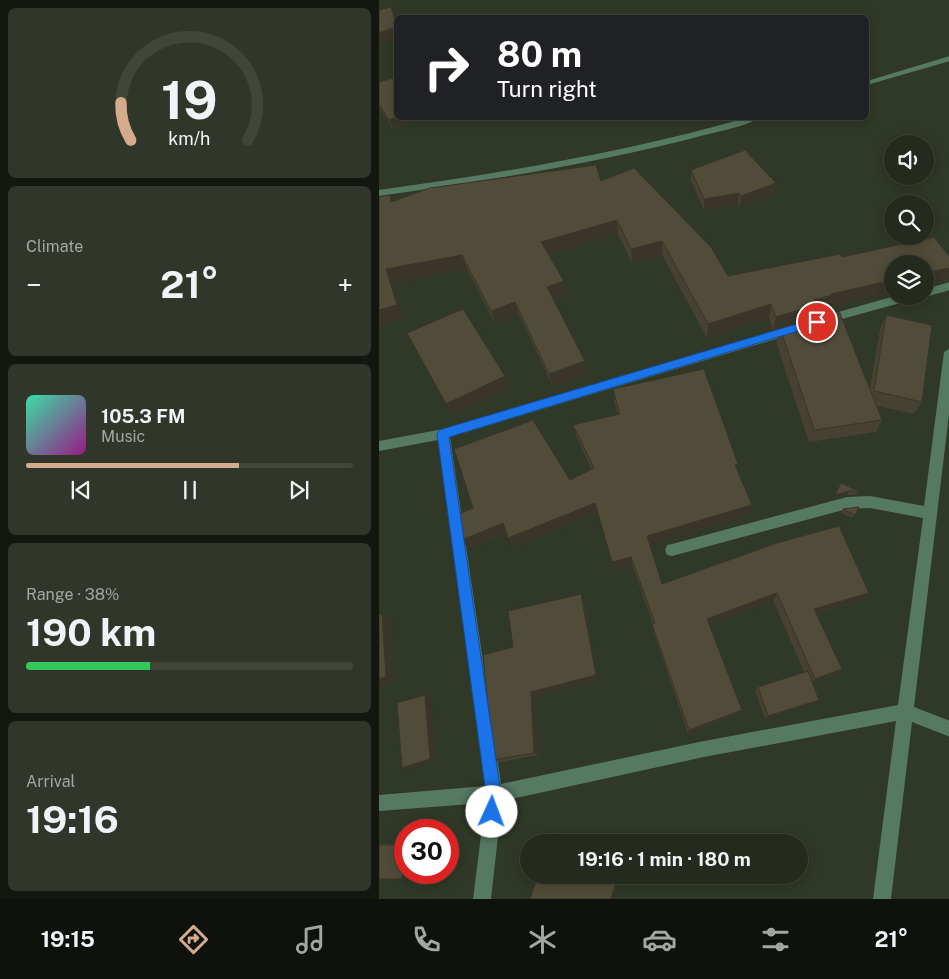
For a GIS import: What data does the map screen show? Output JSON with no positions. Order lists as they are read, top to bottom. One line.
{"page":{"turn":["80 m","Turn right"],"tile":["Climate",["Range · 38%","190 km"],["Arrival","19:16"]],"heat":["−","21°","+"],"song":["105.3 FM","Music"],"limit":"30","trip":"19:16 · 1 min · 180 m","tabs":["19:15","21°"],"gauge":["19","km/h"]}}
